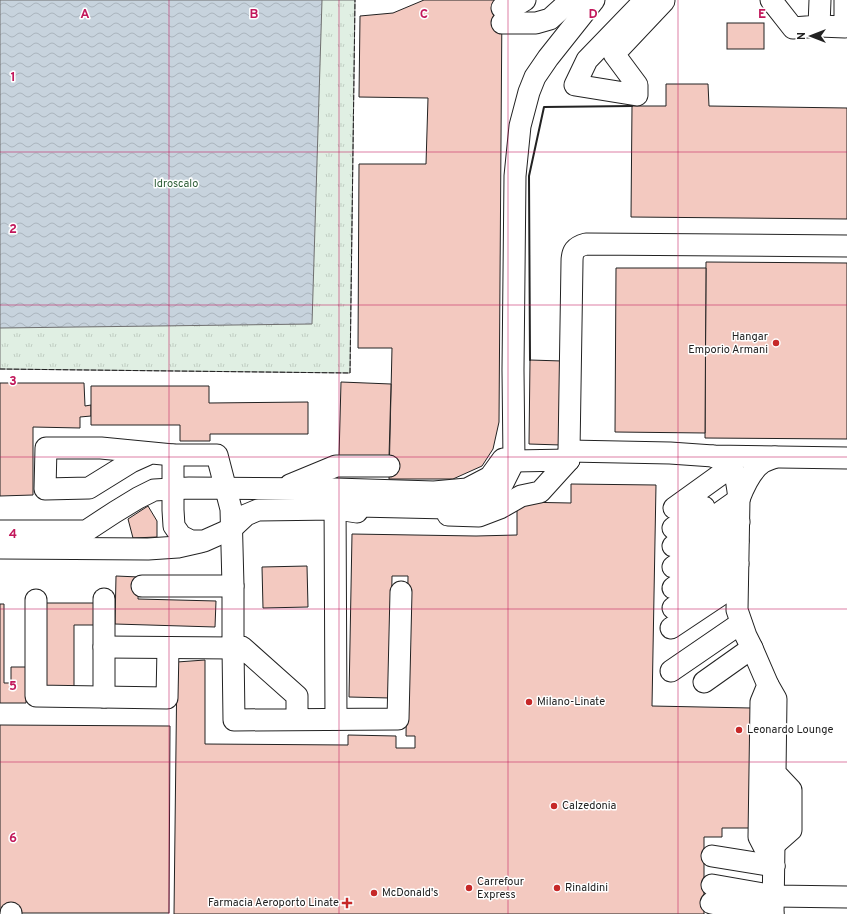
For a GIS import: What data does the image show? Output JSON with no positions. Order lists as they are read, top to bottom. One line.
{"parks":["Idroscalo"],"places":{"other":["Hangar Emporio Armani","Milano-Linate","Leonardo Lounge","Calzedonia","Carrefour Express","Rinaldini","McDonald's"],"health":["Farmacia Aeroporto Linate"]},"north":"left","grid":{"columns":["A","B","C","D","E"],"rows":["1","2","3","4","5","6"]}}
